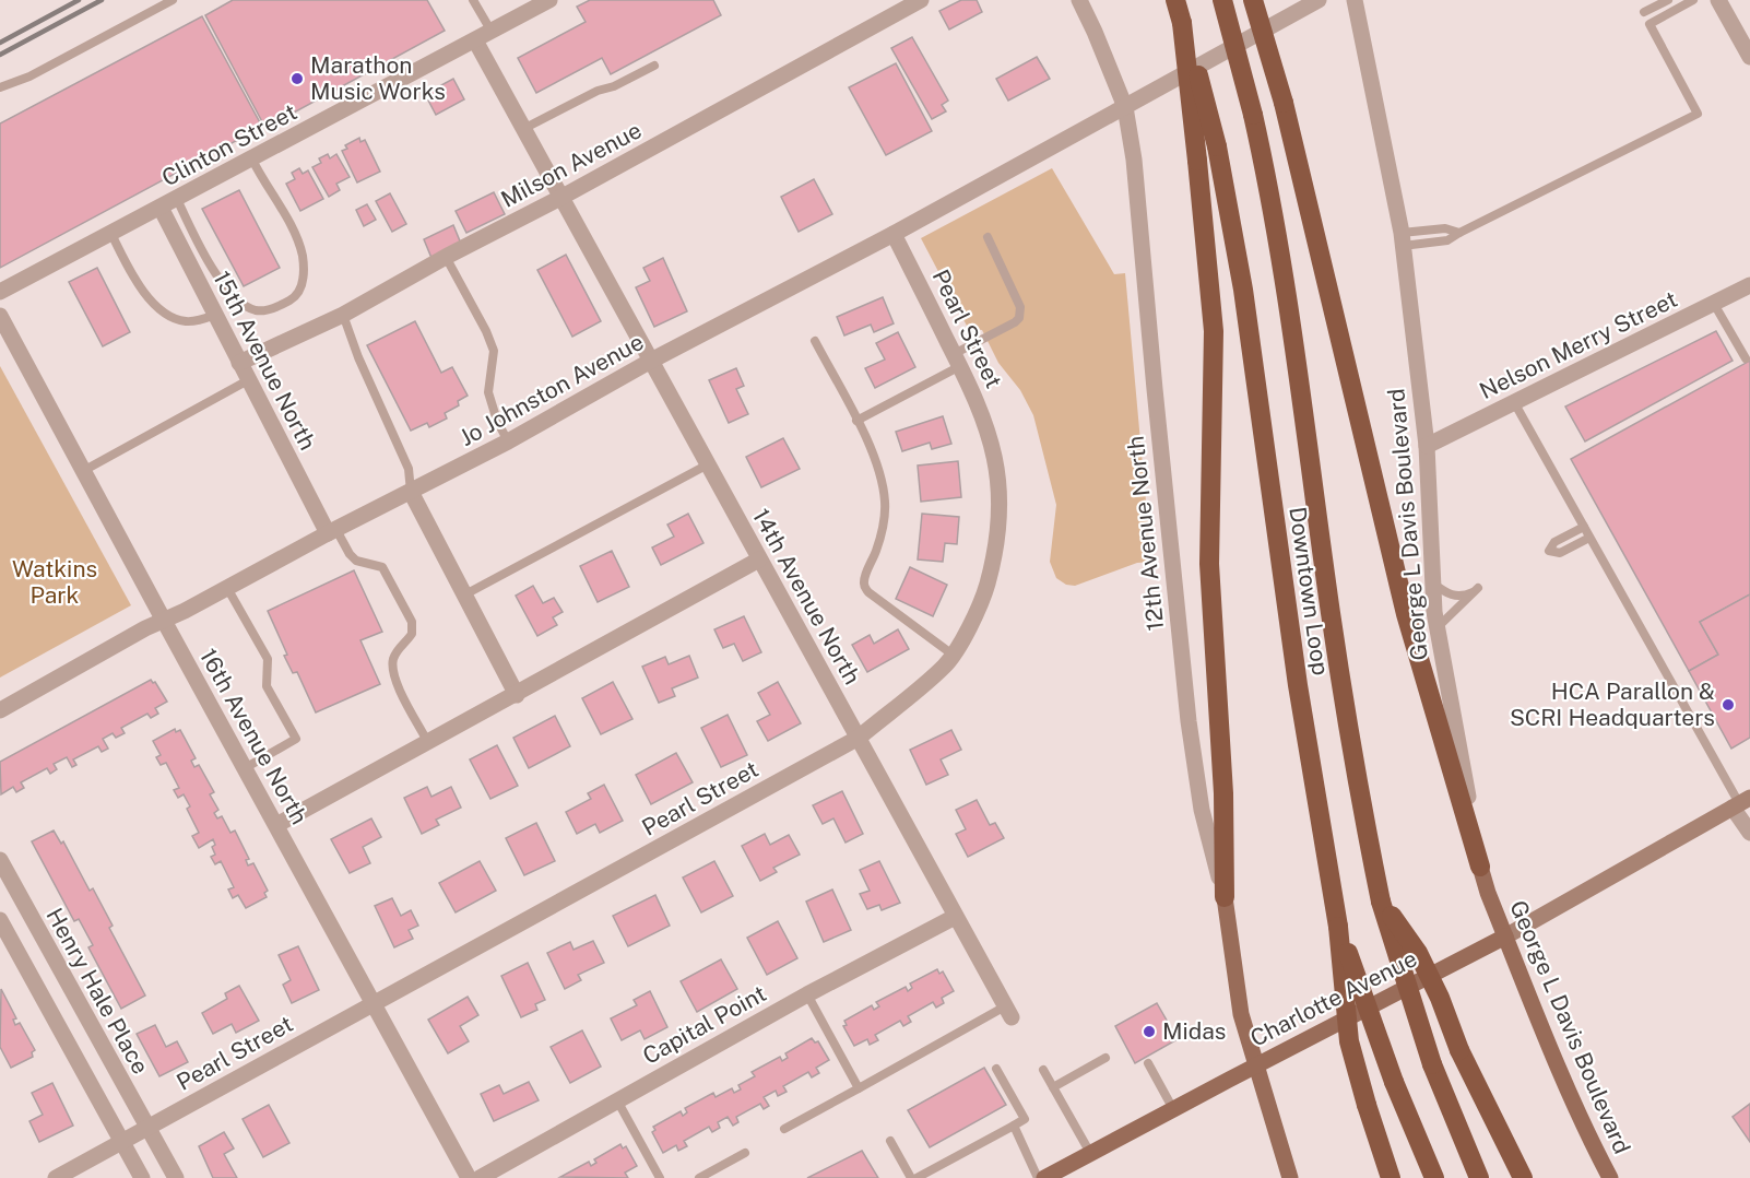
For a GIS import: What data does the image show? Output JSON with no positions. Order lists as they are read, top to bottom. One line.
{"streets":{"highway":["Downtown Loop"],"main road":["George L Davis Boulevard","12th Avenue North","Charlotte Avenue"],"street":["Clinton Street","Milson Avenue","Pearl Street","Nelson Merry Street","15th Avenue North","Jo Johnston Avenue","14th Avenue North","16th Avenue North","Henry Hale Place","Capital Point"]},"crossings":[["Clinton Street","15th Avenue North"],["Clinton Street","14th Avenue North"],["Milson Avenue","15th Avenue North"],["Milson Avenue","14th Avenue North"],["Pearl Street","Jo Johnston Avenue"],["Pearl Street","14th Avenue North"],["Pearl Street","16th Avenue North"],["Pearl Street","Henry Hale Place"],["Nelson Merry Street","George L Davis Boulevard"],["15th Avenue North","Jo Johnston Avenue"],["Jo Johnston Avenue","12th Avenue North"],["Jo Johnston Avenue","14th Avenue North"],["Jo Johnston Avenue","16th Avenue North"],["George L Davis Boulevard","Charlotte Avenue"],["12th Avenue North","Charlotte Avenue"],["14th Avenue North","Capital Point"]],"parks":["Watkins Park"],"places":["Marathon Music Works","HCA Parallon & SCRI Headquarters","Midas"]}
